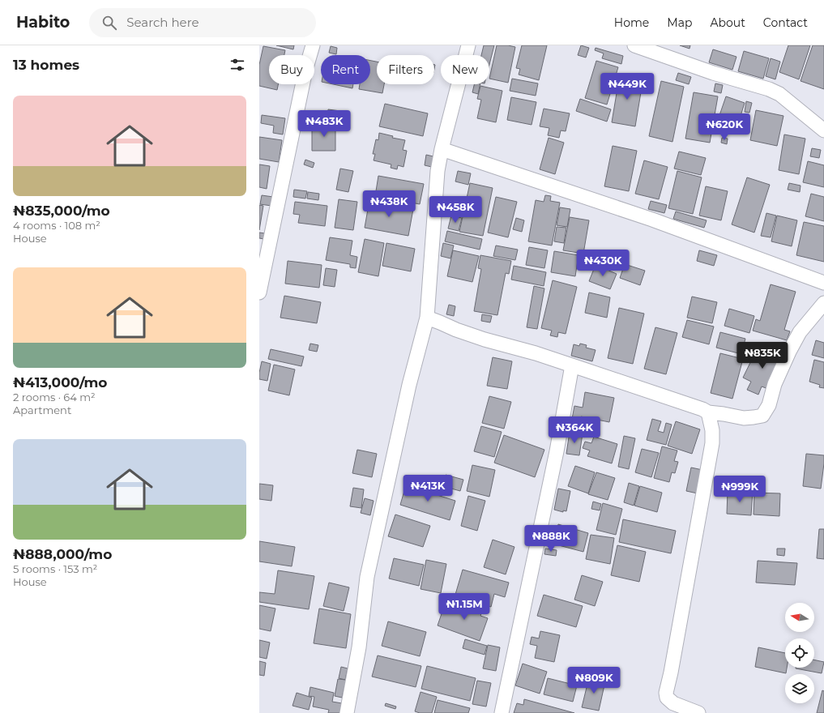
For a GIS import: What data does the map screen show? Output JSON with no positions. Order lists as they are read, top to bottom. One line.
{"north":"left","page":{"header":"Habito","search":"Search here","nav":["Home","Map","About","Contact"],"heading":"13 homes","chip":["Buy","Rent","Filters","New"],"price":["₦449K","₦483K","₦620K","₦438K","₦458K","₦430K","₦835K","₦364K","₦413K","₦999K","₦888K","₦1.15M","₦809K"],"list":[{"name":"₦835,000/mo","note":"4 rooms · 108 m² · House"},{"name":"₦413,000/mo","note":"2 rooms · 64 m² · Apartment"},{"name":"₦888,000/mo","note":"5 rooms · 153 m² · House"}]}}
